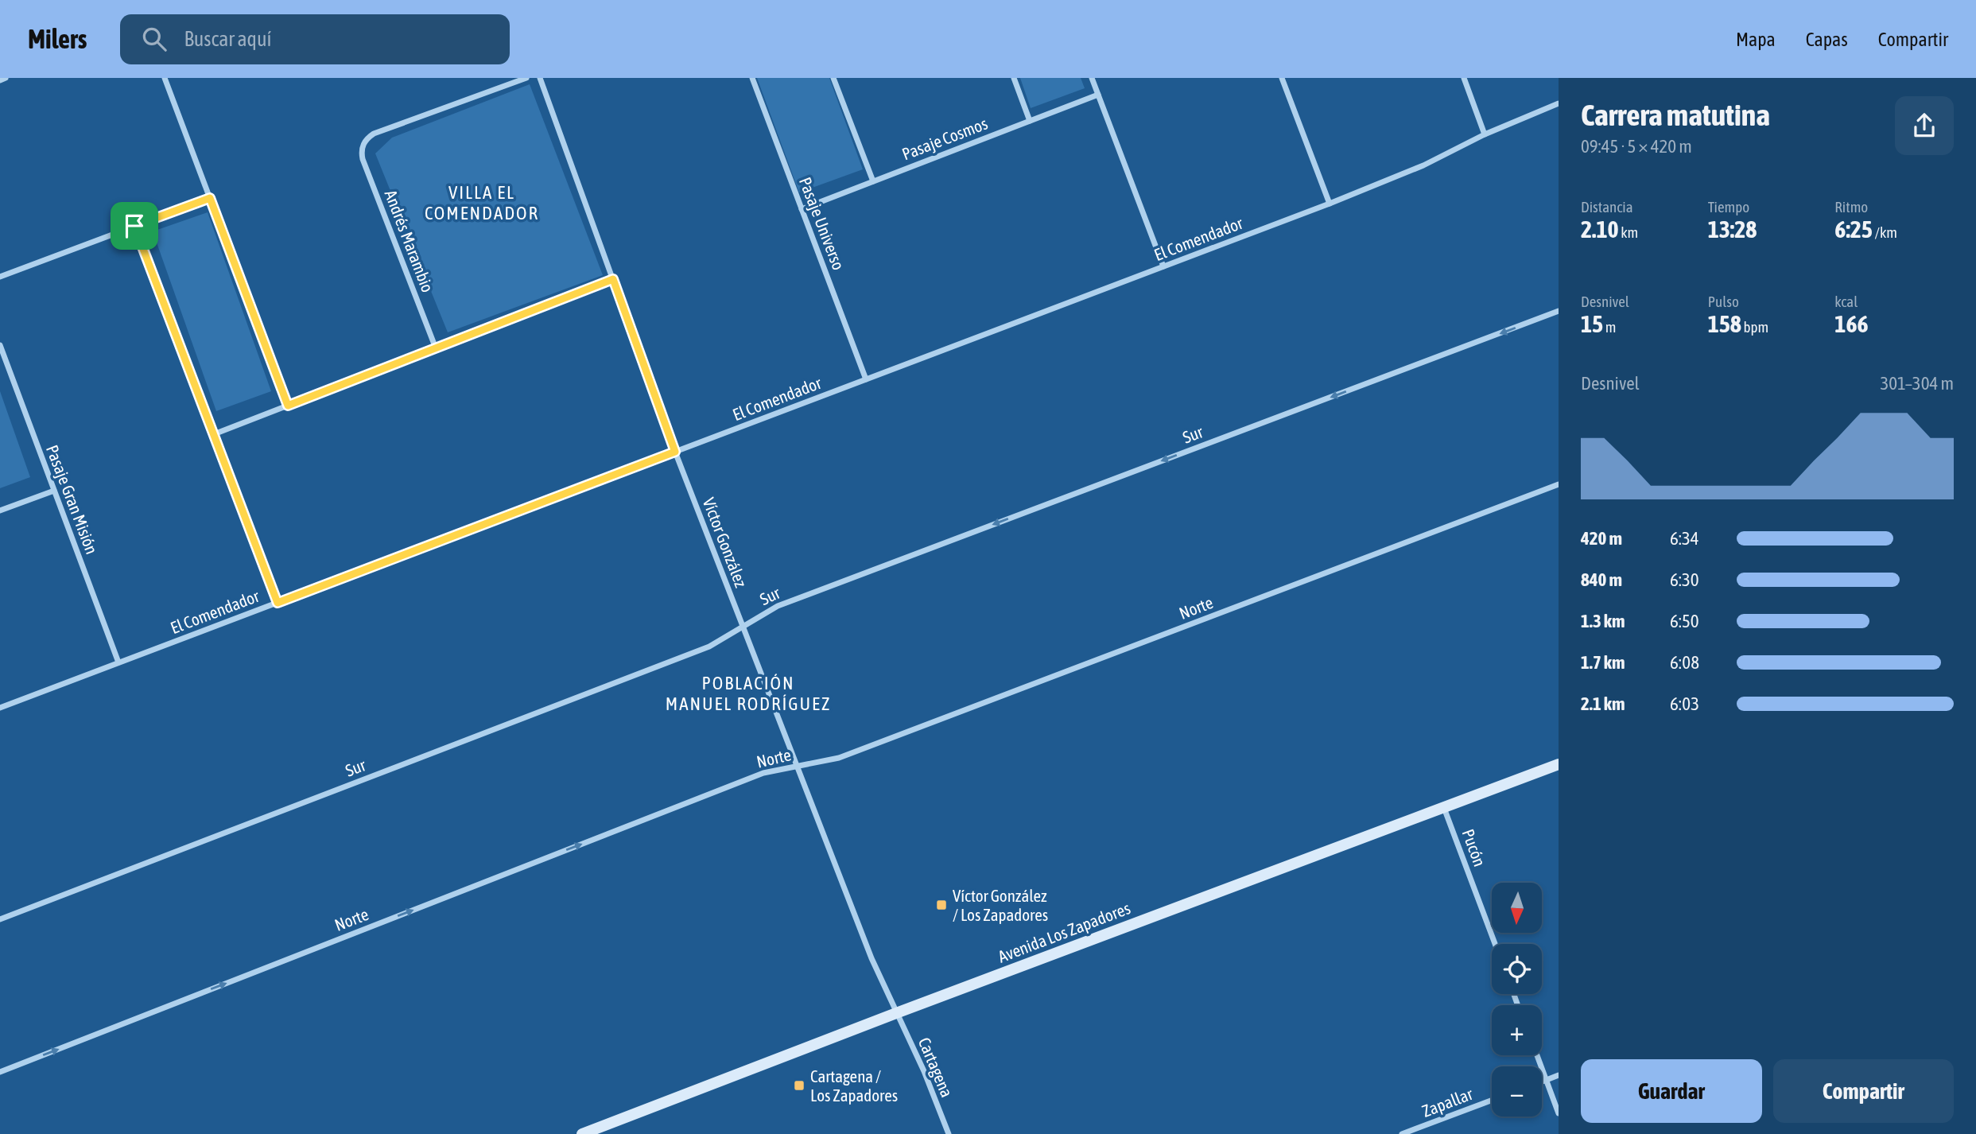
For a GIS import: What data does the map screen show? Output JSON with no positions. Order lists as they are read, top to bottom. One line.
{"streets":{"main road":["Avenida Los Zapadores"],"street":["Pasaje Cosmos","Pasaje Universo","El Comendador","Andrés Marambio","Sur","Pasaje Gran Misión","Víctor González","Norte","Pucón","Cartagena","Zapallar"]},"crossings":[["Pasaje Cosmos","Pasaje Universo"],["Pasaje Universo","El Comendador"],["El Comendador","Pasaje Gran Misión"],["El Comendador","Víctor González"],["Sur","Víctor González"],["Víctor González","Norte"],["Víctor González","Avenida Los Zapadores"],["Víctor González","Cartagena"],["Pucón","Avenida Los Zapadores"],["Avenida Los Zapadores","Cartagena"]],"one_way":["Sur","Norte"],"districts":["VILLA EL COMENDADOR","POBLACIÓN MANUEL RODRÍGUEZ"],"places":{"transit":["Víctor González / Los Zapadores","Cartagena / Los Zapadores"]},"north":"bottom","page":{"header":"Milers","search":"Buscar aquí","nav":["Mapa","Capas","Compartir"],"heading":["Carrera matutina","09:45 · 5 × 420 m"],"stats":[["Distancia","2.10 km"],["Tiempo","13:28"],["Ritmo","6:25 /km"],["Desnivel","15 m"],["Pulso","158 bpm"],["kcal","166"]],"chart":["Desnivel","301–304 m"],"list":[{"name":"420 m","note":"6:34"},{"name":"840 m","note":"6:30"},{"name":"1.3 km","note":"6:50"},{"name":"1.7 km","note":"6:08"},{"name":"2.1 km","note":"6:03"}],"map_buttons":["+","−"],"buttons":["Guardar","Compartir"]}}
